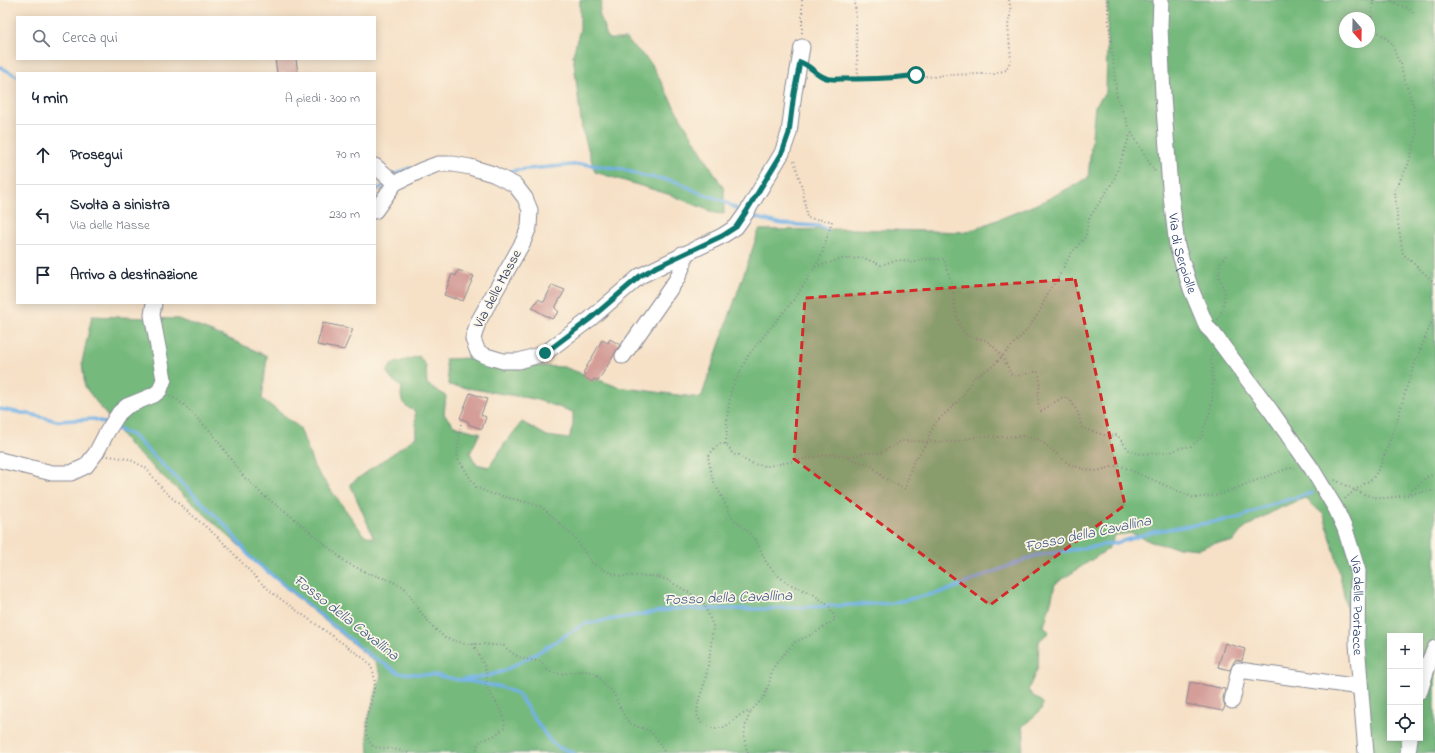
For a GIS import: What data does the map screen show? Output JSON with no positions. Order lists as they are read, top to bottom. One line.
{"streets":{"street":["Via di Serpiolle","Via delle Masse","Via delle Portacce"]},"crossings":[["Via di Serpiolle","Via delle Portacce"]],"water":["Fosso della Cavallina"],"north":"bottom","page":{"search":"Cerca qui","heading":["4 min","A piedi · 300 m"],"list":[["Prosegui","70 m"],["Svolta a sinistra","Via delle Masse","230 m"],"Arrivo a destinazione"],"map_buttons":["+","−"]}}
